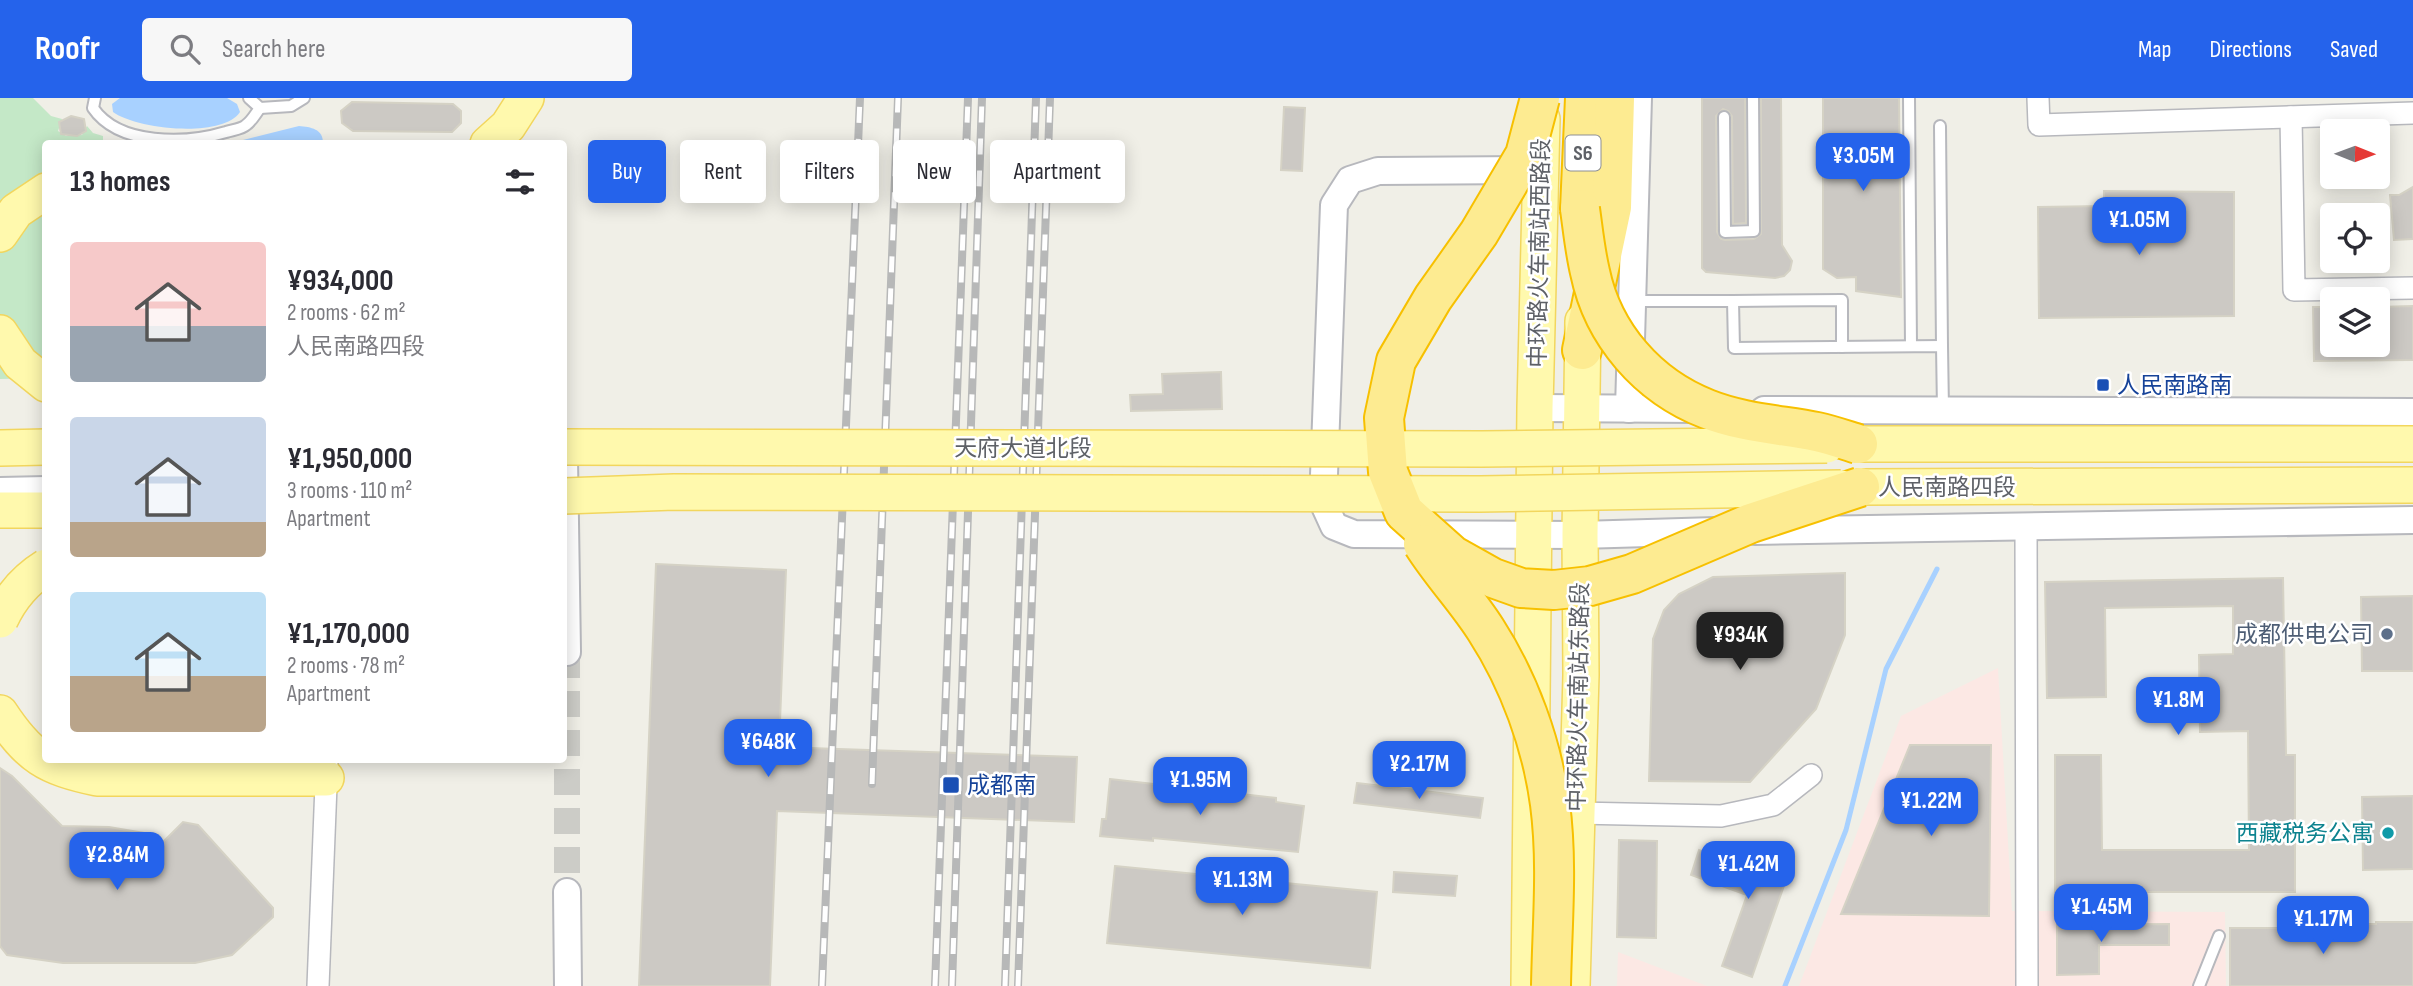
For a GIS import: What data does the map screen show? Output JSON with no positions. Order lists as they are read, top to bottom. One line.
{"streets":{"highway":["S6"],"main road":["中环路火车南站西路段","天府大道北段","人民南路四段","中环路火车南站东路段"]},"crossings":[["S6","人民南路四段"],["中环路火车南站西路段","人民南路四段"],["中环路火车南站西路段","中环路火车南站东路段"],["天府大道北段","人民南路四段"],["人民南路四段","中环路火车南站东路段"]],"places":{"transit":["人民南路南","成都南"],"other":["成都供电公司","西藏税务公寓"]},"north":"right","page":{"header":"Roofr","search":"Search here","nav":["Map","Directions","Saved"],"price":["¥3.05M","¥1.05M","¥934K","¥1.8M","¥648K","¥2.17M","¥1.95M","¥1.22M","¥2.84M","¥1.42M","¥1.13M","¥1.45M","¥1.17M"],"chip":["Buy","Rent","Filters","New","Apartment"],"heading":"13 homes","list":[{"name":"¥934,000","note":"2 rooms · 62 m² · 人民南路四段"},{"name":"¥1,950,000","note":"3 rooms · 110 m² · Apartment"},{"name":"¥1,170,000","note":"2 rooms · 78 m² · Apartment"}]}}
